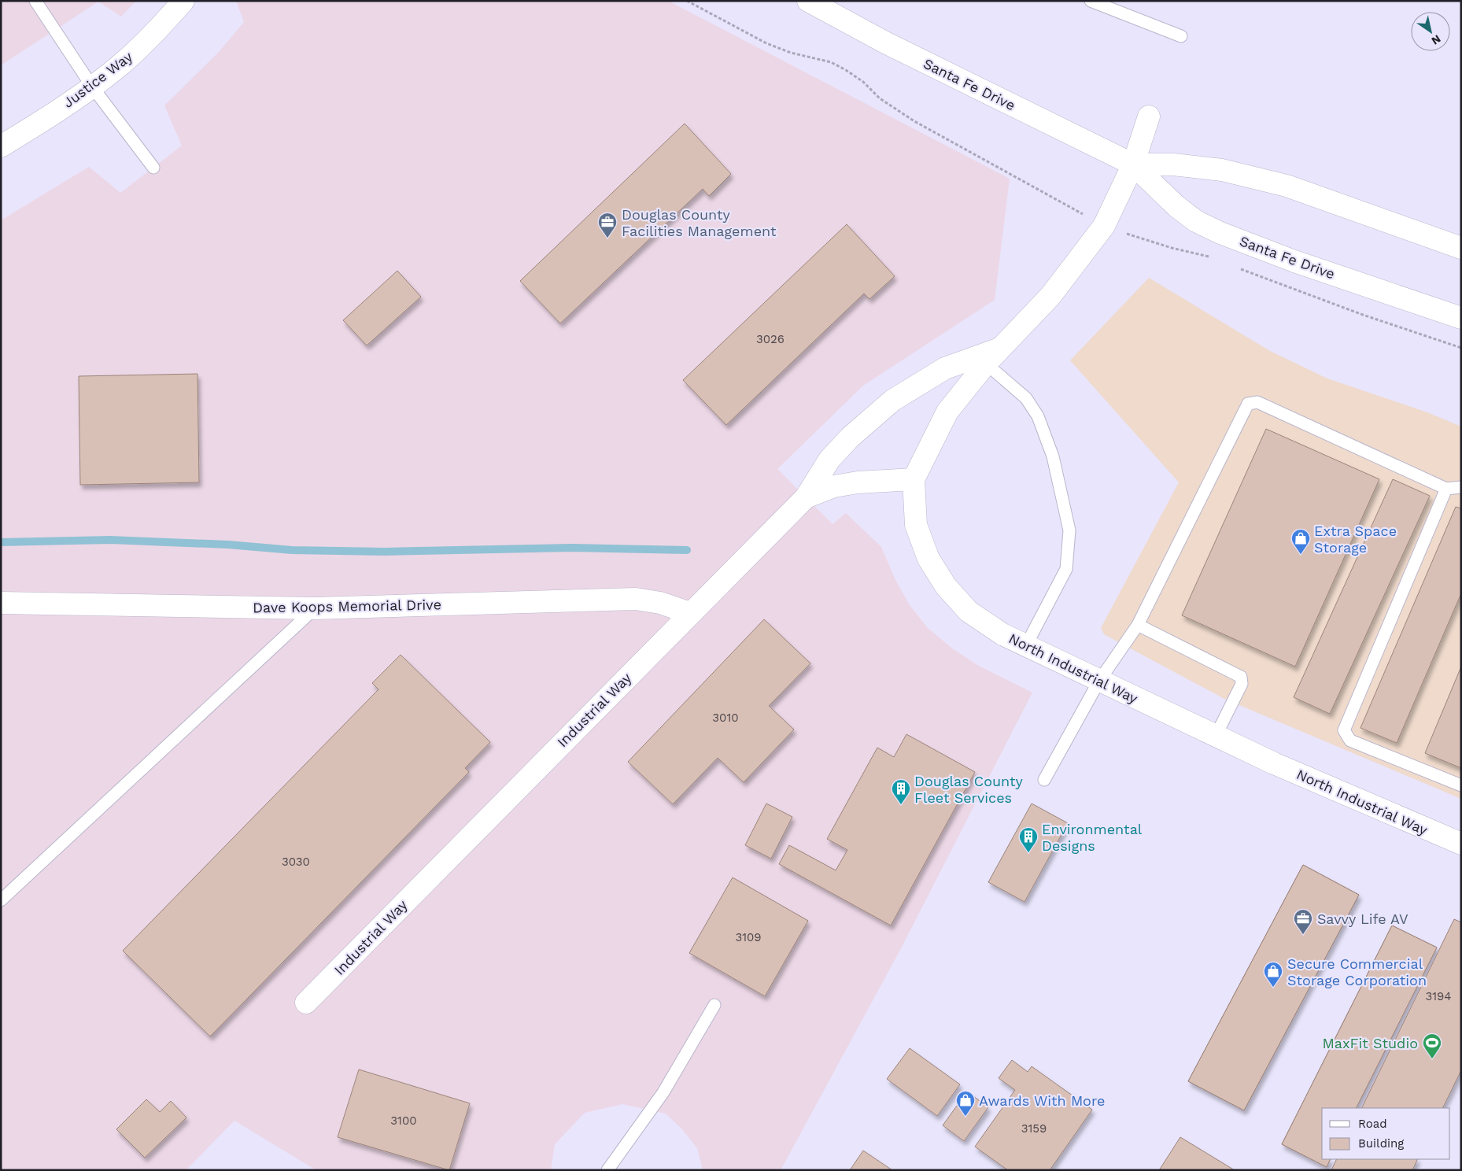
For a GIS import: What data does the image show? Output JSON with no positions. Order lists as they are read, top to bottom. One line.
{"streets":{"street":["Justice Way","Santa Fe Drive","Dave Koops Memorial Drive","North Industrial Way","Industrial Way"]},"crossings":[["Santa Fe Drive","North Industrial Way"],["Dave Koops Memorial Drive","Industrial Way"],["North Industrial Way","Industrial Way"]],"places":{"office":["Douglas County Facilities Management","Savvy Life AV"],"shop":["Extra Space Storage","Secure Commercial Storage Corporation","Awards With More"],"building":["Douglas County Fleet Services","Environmental Designs"],"sports":["MaxFit Studio"]},"house_numbers":["3026","3010","3030","3109","3194","3100","3159"],"legend":["Road","Building"],"north":"bottom right"}
